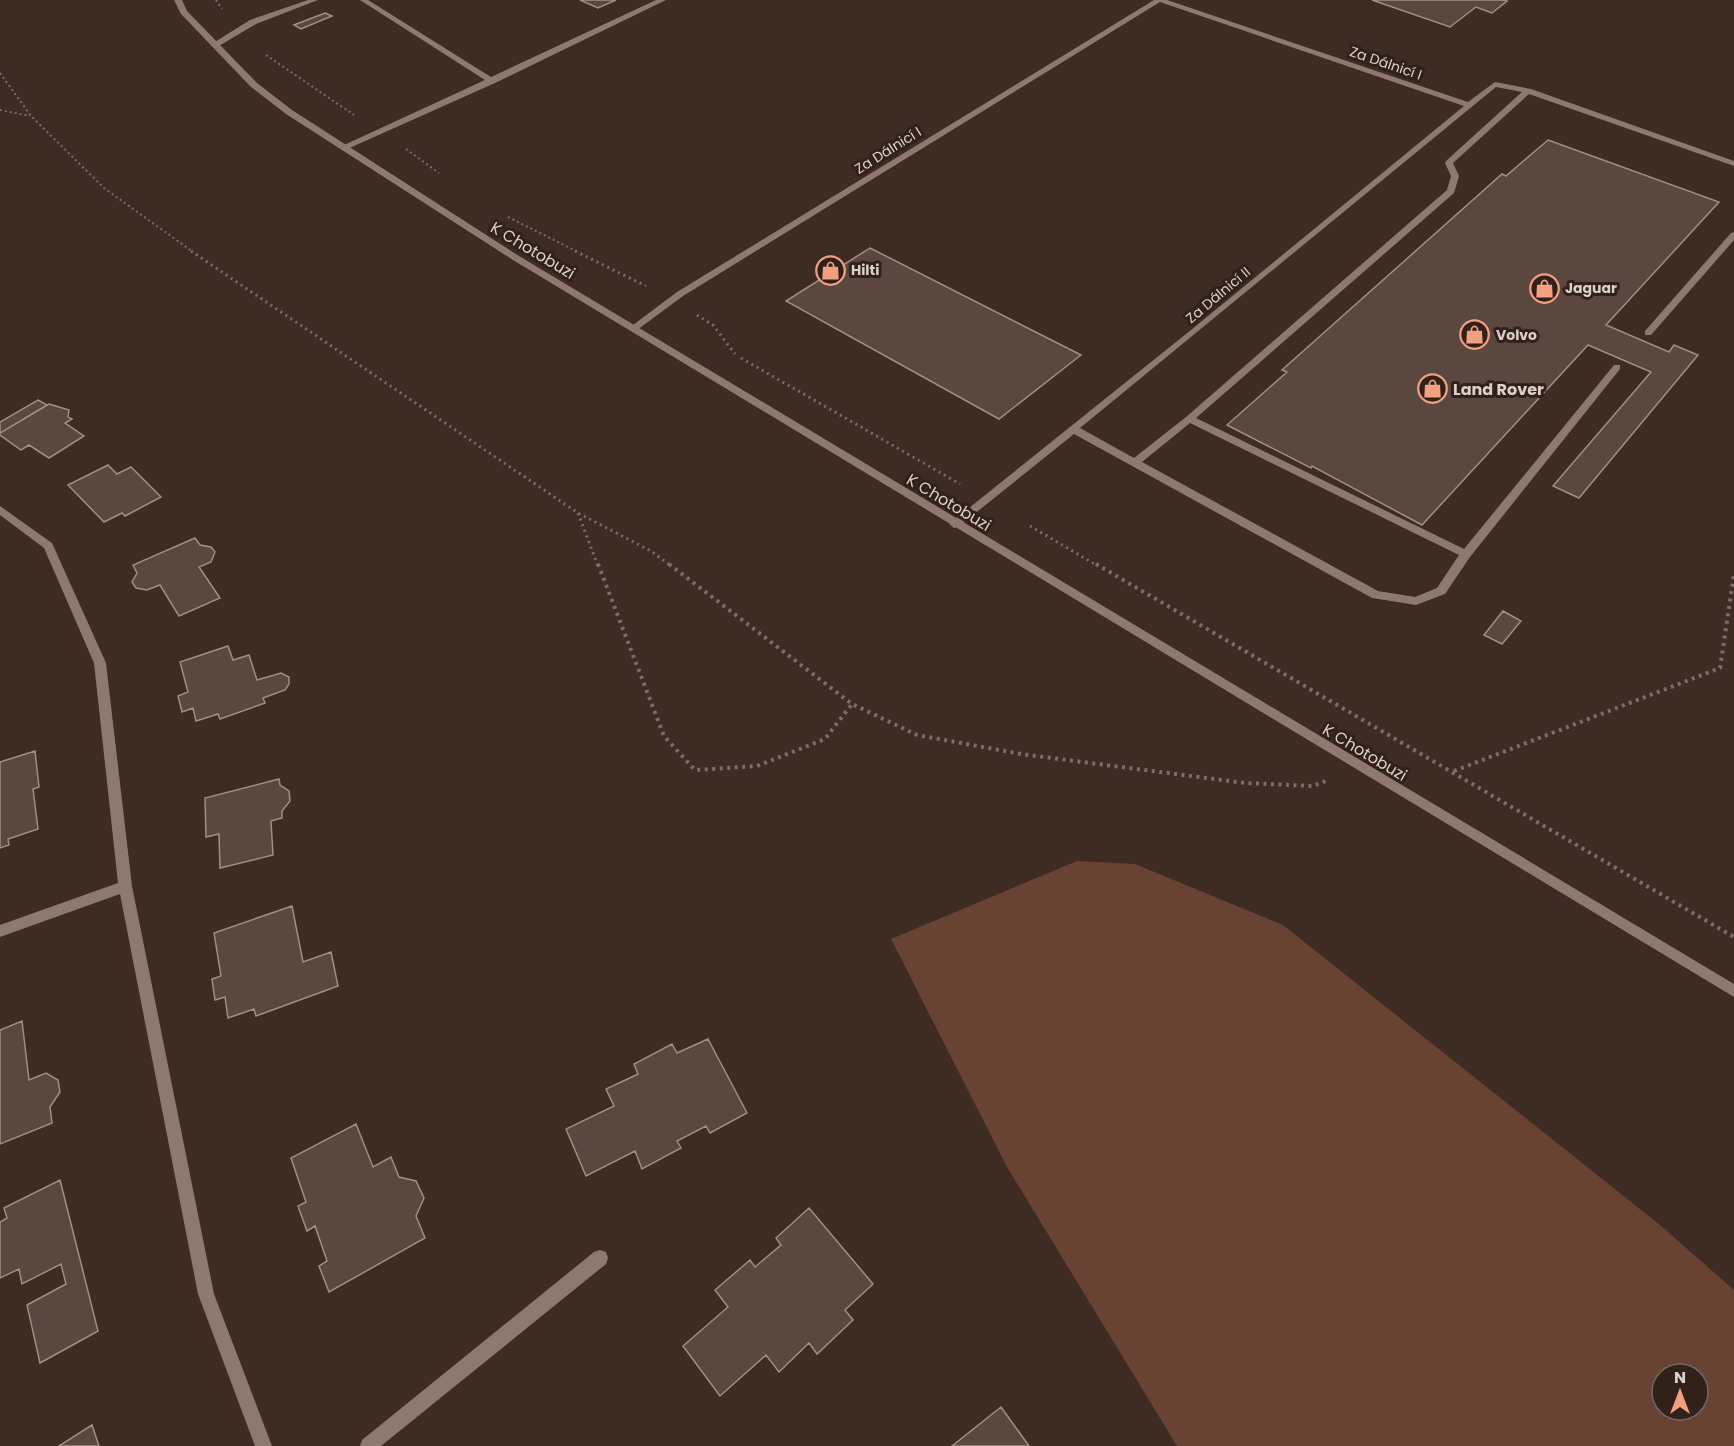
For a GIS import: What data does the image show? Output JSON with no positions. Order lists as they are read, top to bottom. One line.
{"streets":{"street":["Za Dálnicí I","K Chotobuzi","Za Dálnicí II"]},"crossings":[["Za Dálnicí I","K Chotobuzi"],["Za Dálnicí I","Za Dálnicí II"],["K Chotobuzi","Za Dálnicí II"]],"places":{"shop":["Hilti","Jaguar","Volvo","Land Rover"]},"north":"top"}
